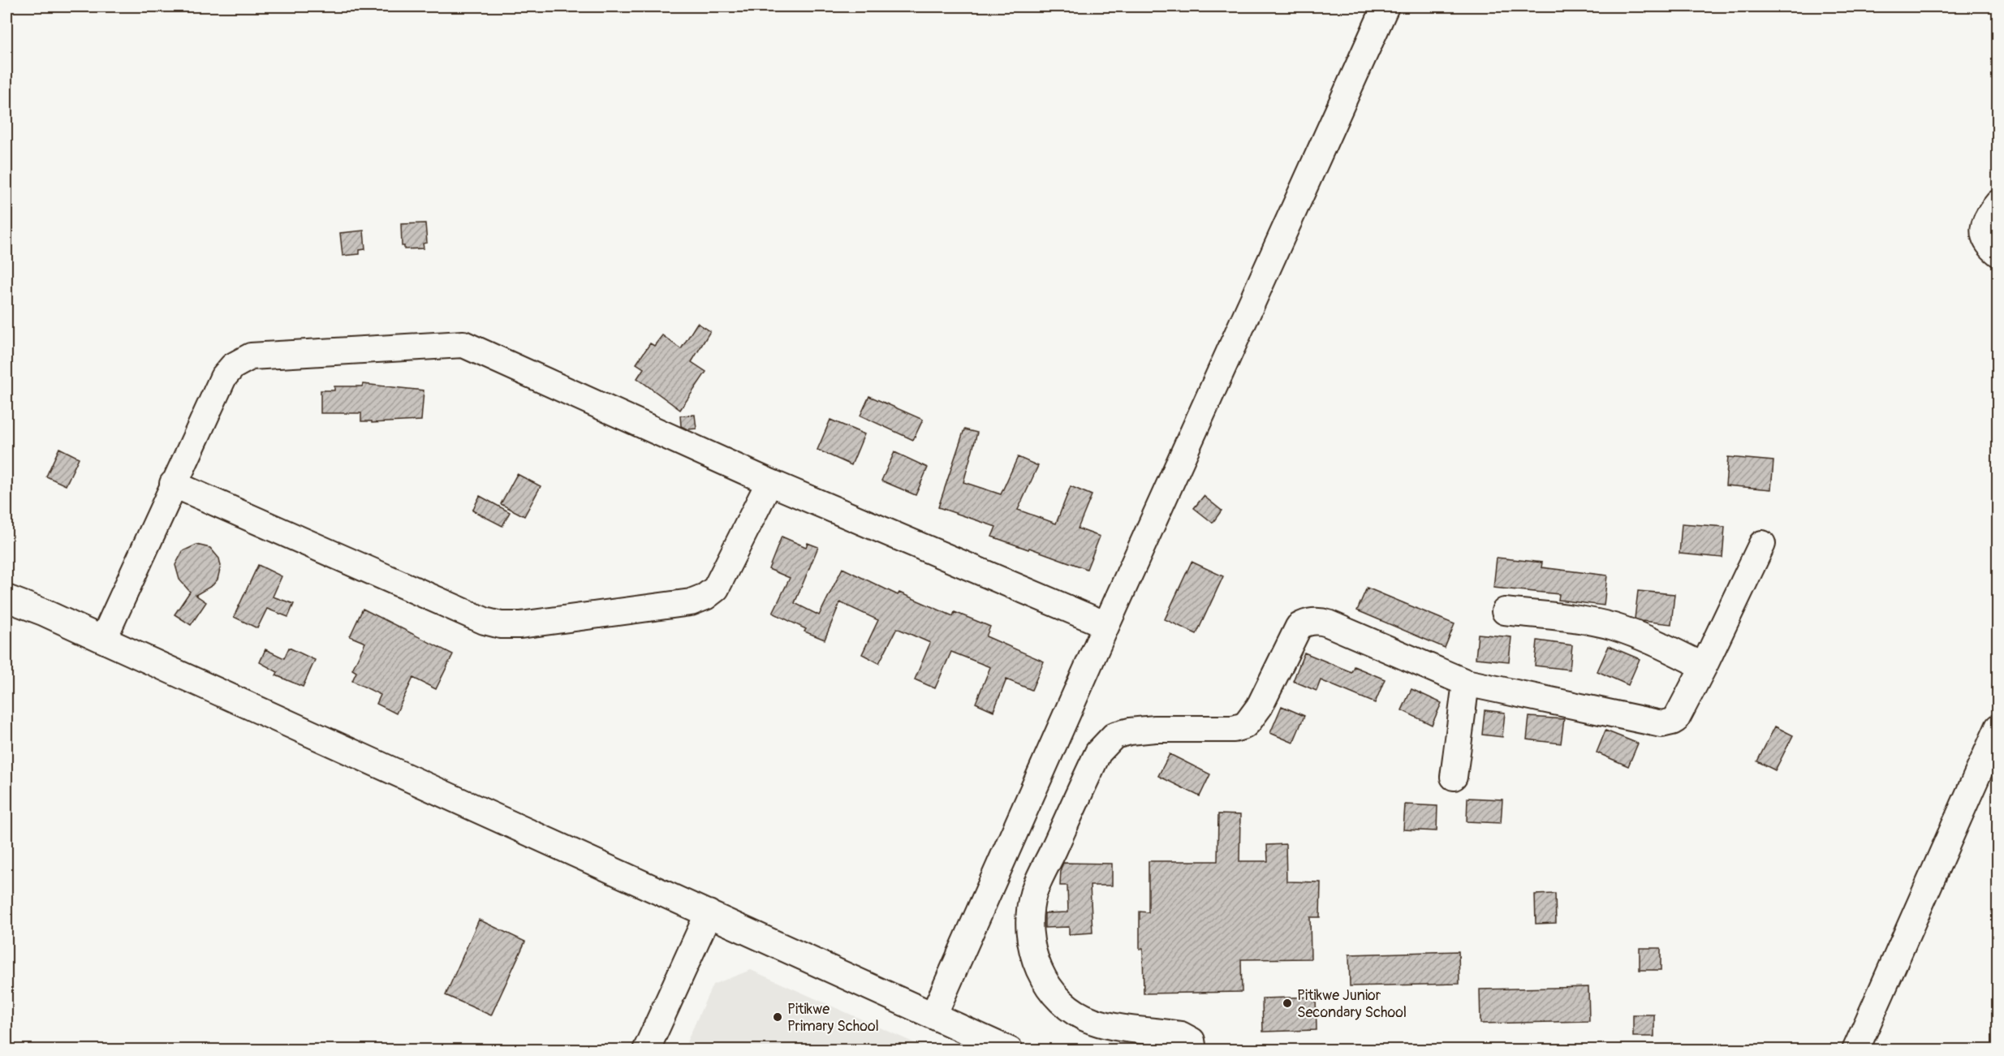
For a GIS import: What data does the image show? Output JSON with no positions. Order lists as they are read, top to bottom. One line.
{"places":["Pitikwe Junior Secondary School","Pitikwe Primary School"]}
